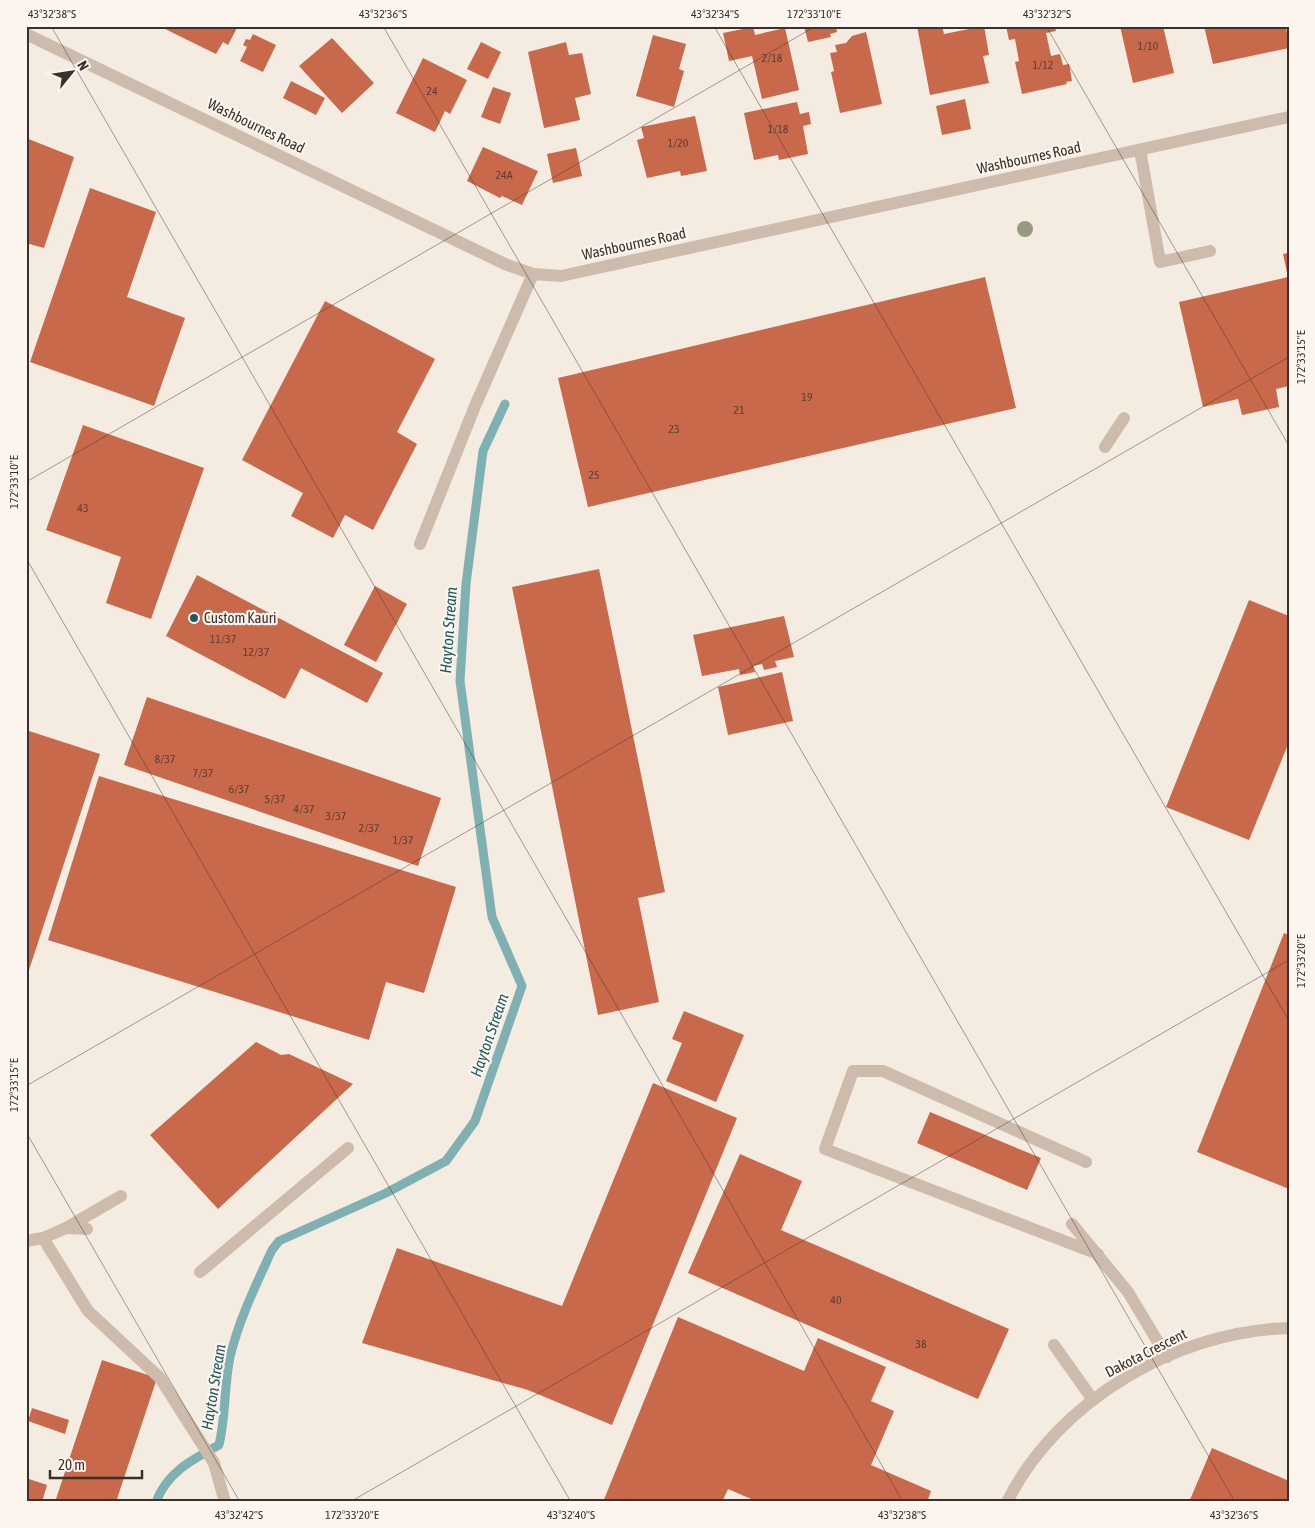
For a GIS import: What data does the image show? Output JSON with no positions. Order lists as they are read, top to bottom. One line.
{"streets":{"street":["Washbournes Road","Dakota Crescent"]},"water":["Hayton Stream"],"places":["Custom Kauri"],"house_numbers":["1/10","2/18","1/12","24","1/18","1/20","24A","19","21","23","25","43","11/37","12/37","8/37","7/37","6/37","5/37","4/37","3/37","2/37","1/37","40","38"],"scale_bar":"20 m","north":"top right","coordinates":["43°32'38\"S","43°32'36\"S","43°32'34\"S","172°33'10\"E","43°32'32\"S","172°33'15\"E","172°33'20\"E","43°32'42\"S","43°32'40\"S"]}
